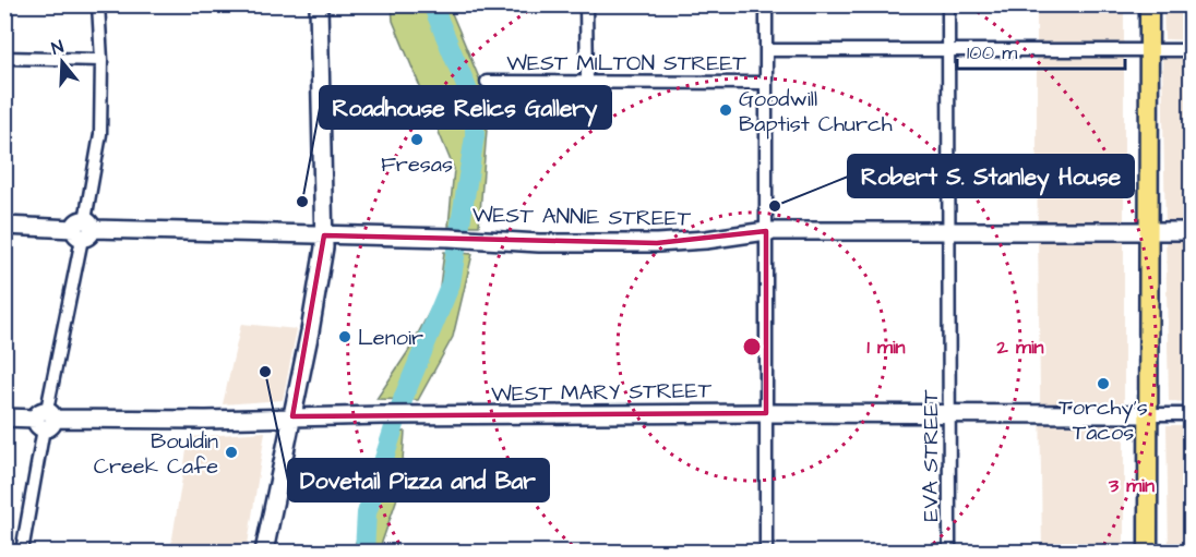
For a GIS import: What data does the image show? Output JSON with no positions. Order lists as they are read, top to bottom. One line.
{"streets":{"street":["WEST MILTON STREET","WEST ANNIE STREET","WEST MARY STREET","EVA STREET"]},"crossings":[["WEST MILTON STREET","EVA STREET"],["WEST ANNIE STREET","EVA STREET"],["WEST MARY STREET","EVA STREET"]],"places":["Goodwill Baptist Church","Fresas","Roadhouse Relics Gallery","Robert S. Stanley House","Lenoir","Dovetail Pizza and Bar","Torchy's Tacos","Bouldin Creek Cafe"],"scale_bar":"100 m","north":"top","rings":["1 min","2 min","3 min"]}
